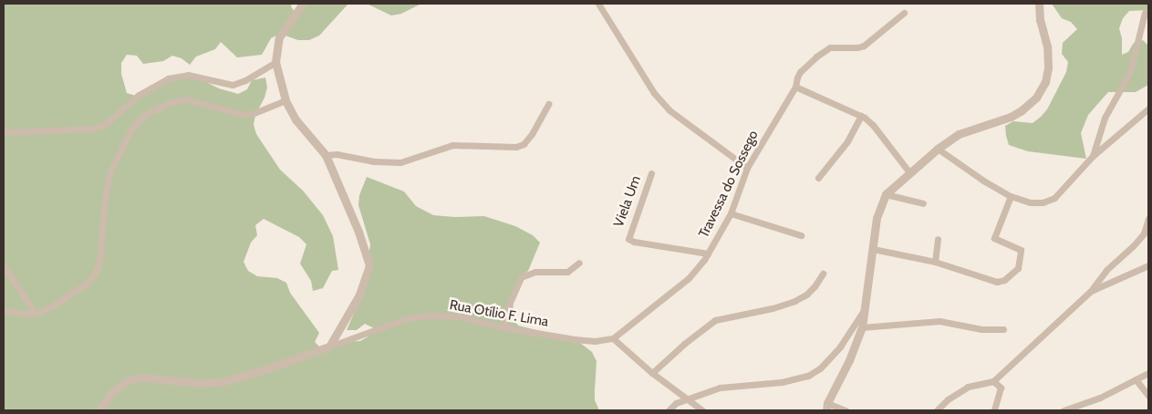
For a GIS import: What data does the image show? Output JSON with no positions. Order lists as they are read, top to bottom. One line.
{"streets":{"street":["Travessa do Sossego","Viela Um","Rua Otílio F. Lima"]},"crossings":[["Travessa do Sossego","Viela Um"],["Travessa do Sossego","Rua Otílio F. Lima"]]}
